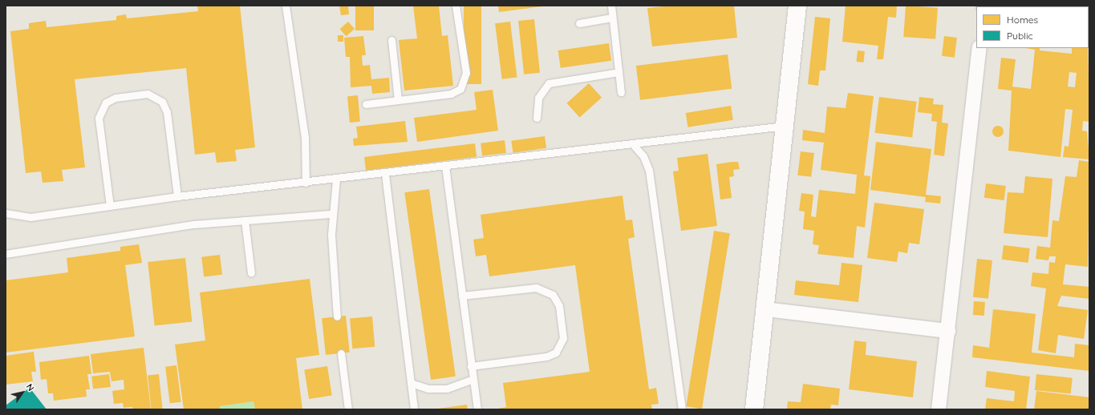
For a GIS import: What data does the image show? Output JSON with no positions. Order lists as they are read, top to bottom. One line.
{"legend":["Homes","Public"],"north":"top right"}
